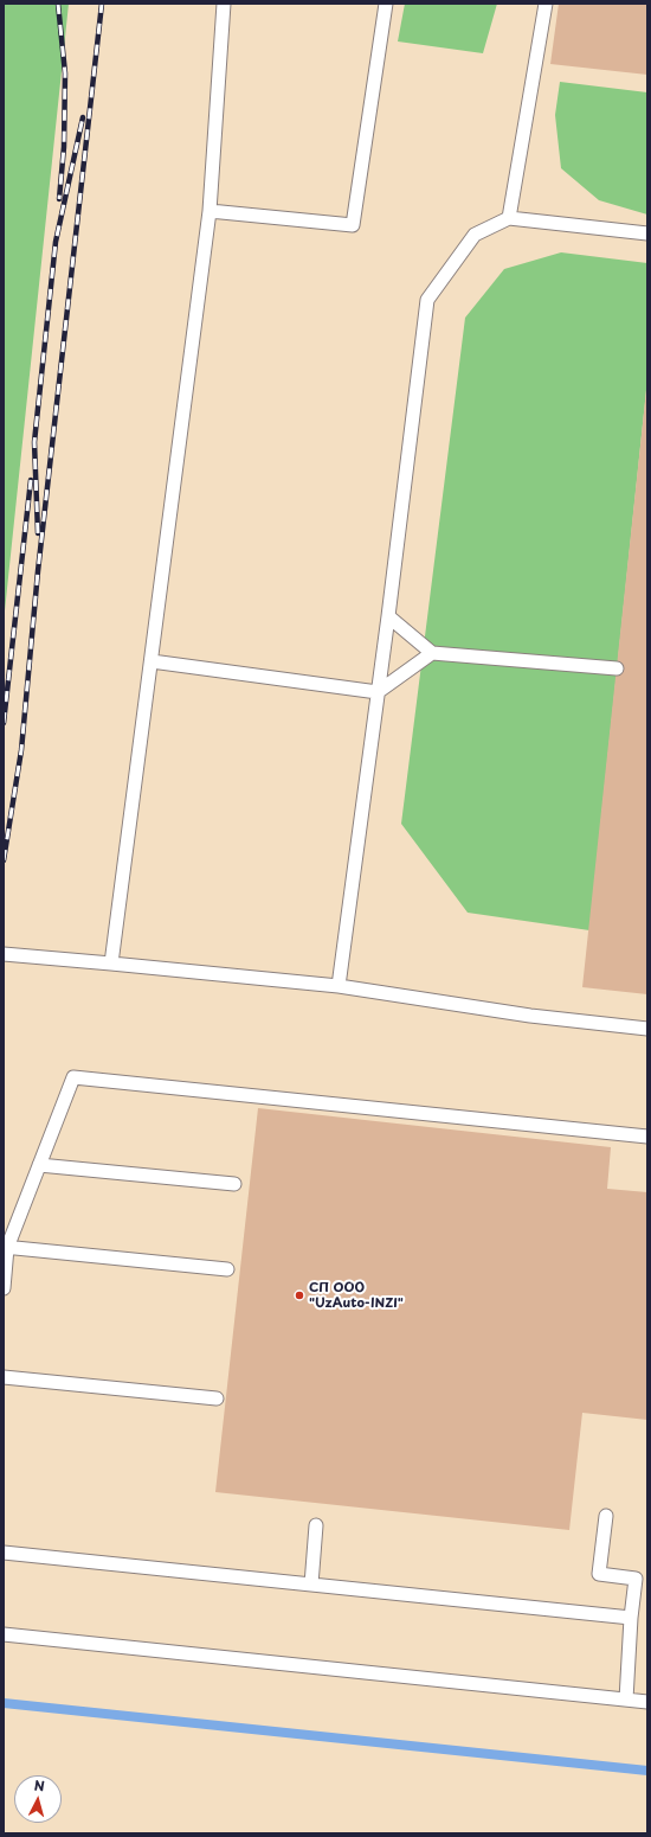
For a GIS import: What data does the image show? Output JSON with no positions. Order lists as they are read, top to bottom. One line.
{"places":["СП ООО \"UzAuto-INZI\""],"north":"top"}
